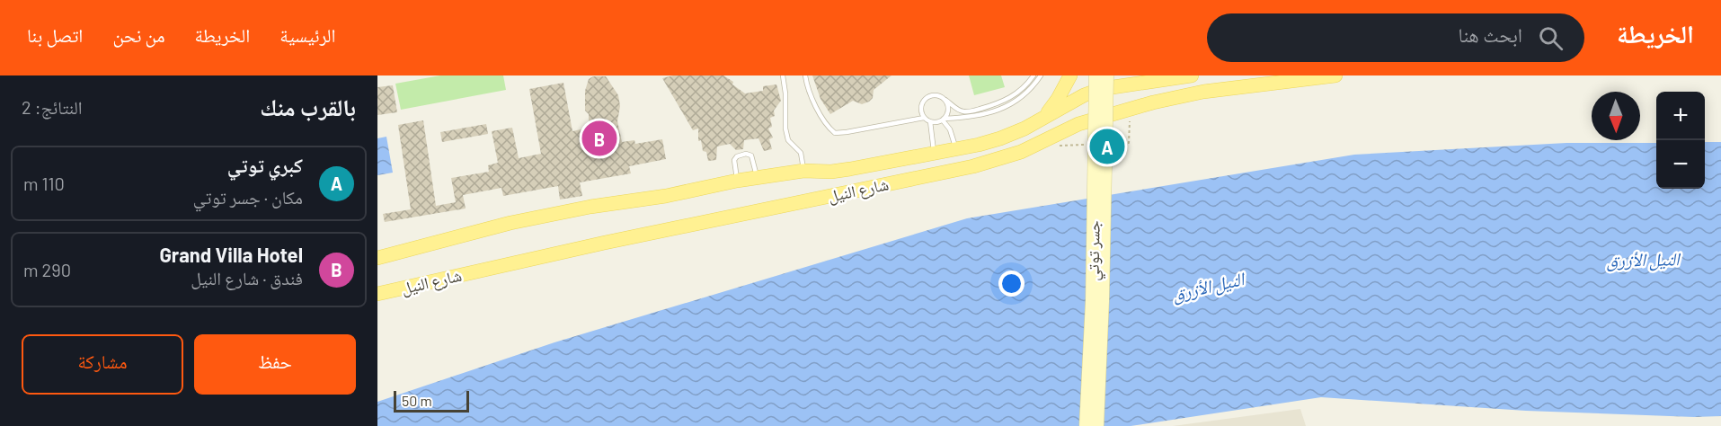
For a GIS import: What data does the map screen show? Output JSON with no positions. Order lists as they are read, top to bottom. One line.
{"streets":{"main road":["شارع النيل"],"street":["جسر توتي"]},"water":["النيل الأزرق"],"scale_bar":"50 m","north":"bottom","page":{"header":"الخريطة","search":"ابحث هنا","nav":["الرئيسية","الخريطة","من نحن","اتصل بنا"],"heading":["بالقرب منك","النتائج: 2"],"map_buttons":["+","−"],"pins":["B","A"],"list":[{"mark":"A","name":"كبري توتي","note":"مكان · جسر توتي","value":"110 m"},{"mark":"B","name":"Grand Villa Hotel","note":"فندق · شارع النيل","value":"290 m"}],"buttons":["حفظ","مشاركة"],"scale":"50 m"}}
